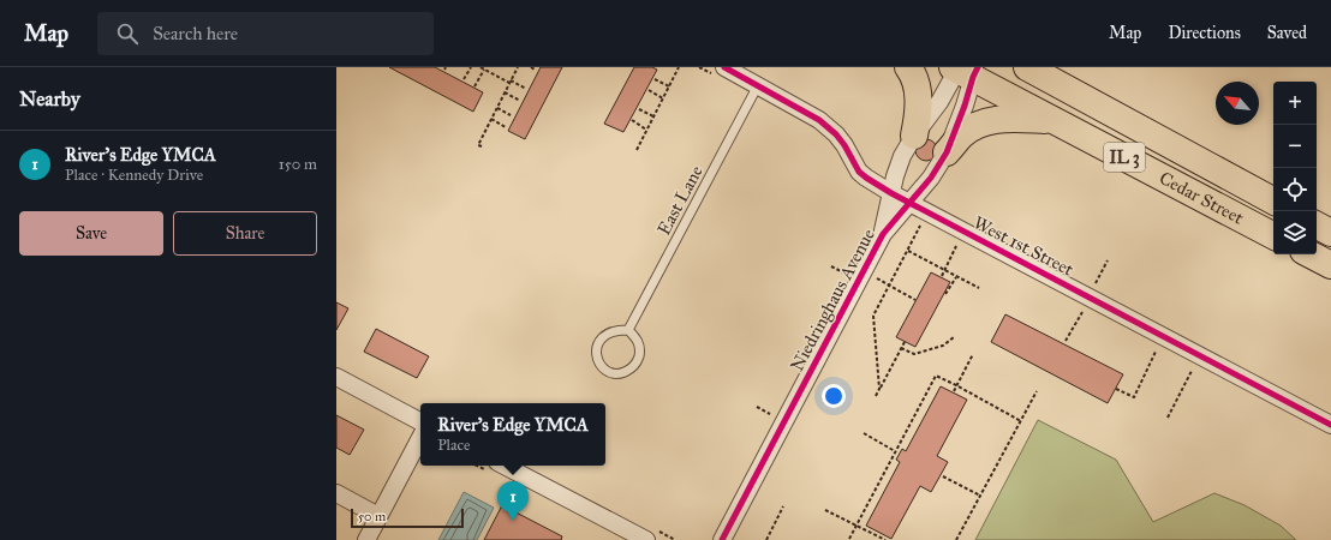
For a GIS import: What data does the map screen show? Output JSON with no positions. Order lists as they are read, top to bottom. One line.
{"streets":{"highway":["IL 3","Cedar Street"],"street":["West 1st Street","Niedringhaus Avenue"],"lane":["East Lane"]},"crossings":[["Cedar Street","Niedringhaus Avenue"],["East Lane","West 1st Street"],["West 1st Street","Niedringhaus Avenue"]],"scale_bar":"50 m","north":"top left","page":{"header":"Map","search":"Search here","nav":["Map","Directions","Saved"],"heading":"Nearby","map_buttons":["+","−"],"list":[{"mark":"1","name":"River's Edge YMCA","note":"Place · Kennedy Drive","value":"150 m"}],"buttons":["Save","Share"],"popup":["River's Edge YMCA","Place"],"pins":"1","scale":"50 m"}}
